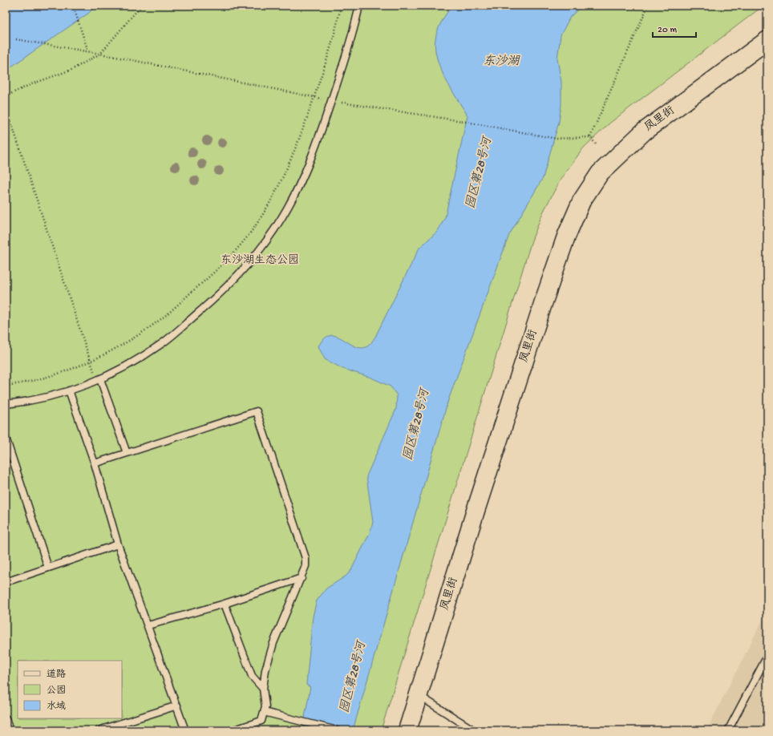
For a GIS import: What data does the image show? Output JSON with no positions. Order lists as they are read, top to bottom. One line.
{"streets":{"main road":["凤里街"]},"water":["东沙湖","园区第28号河"],"parks":["东沙湖生态公园"],"legend":["道路","公园","水域"],"scale_bar":"20 m"}
